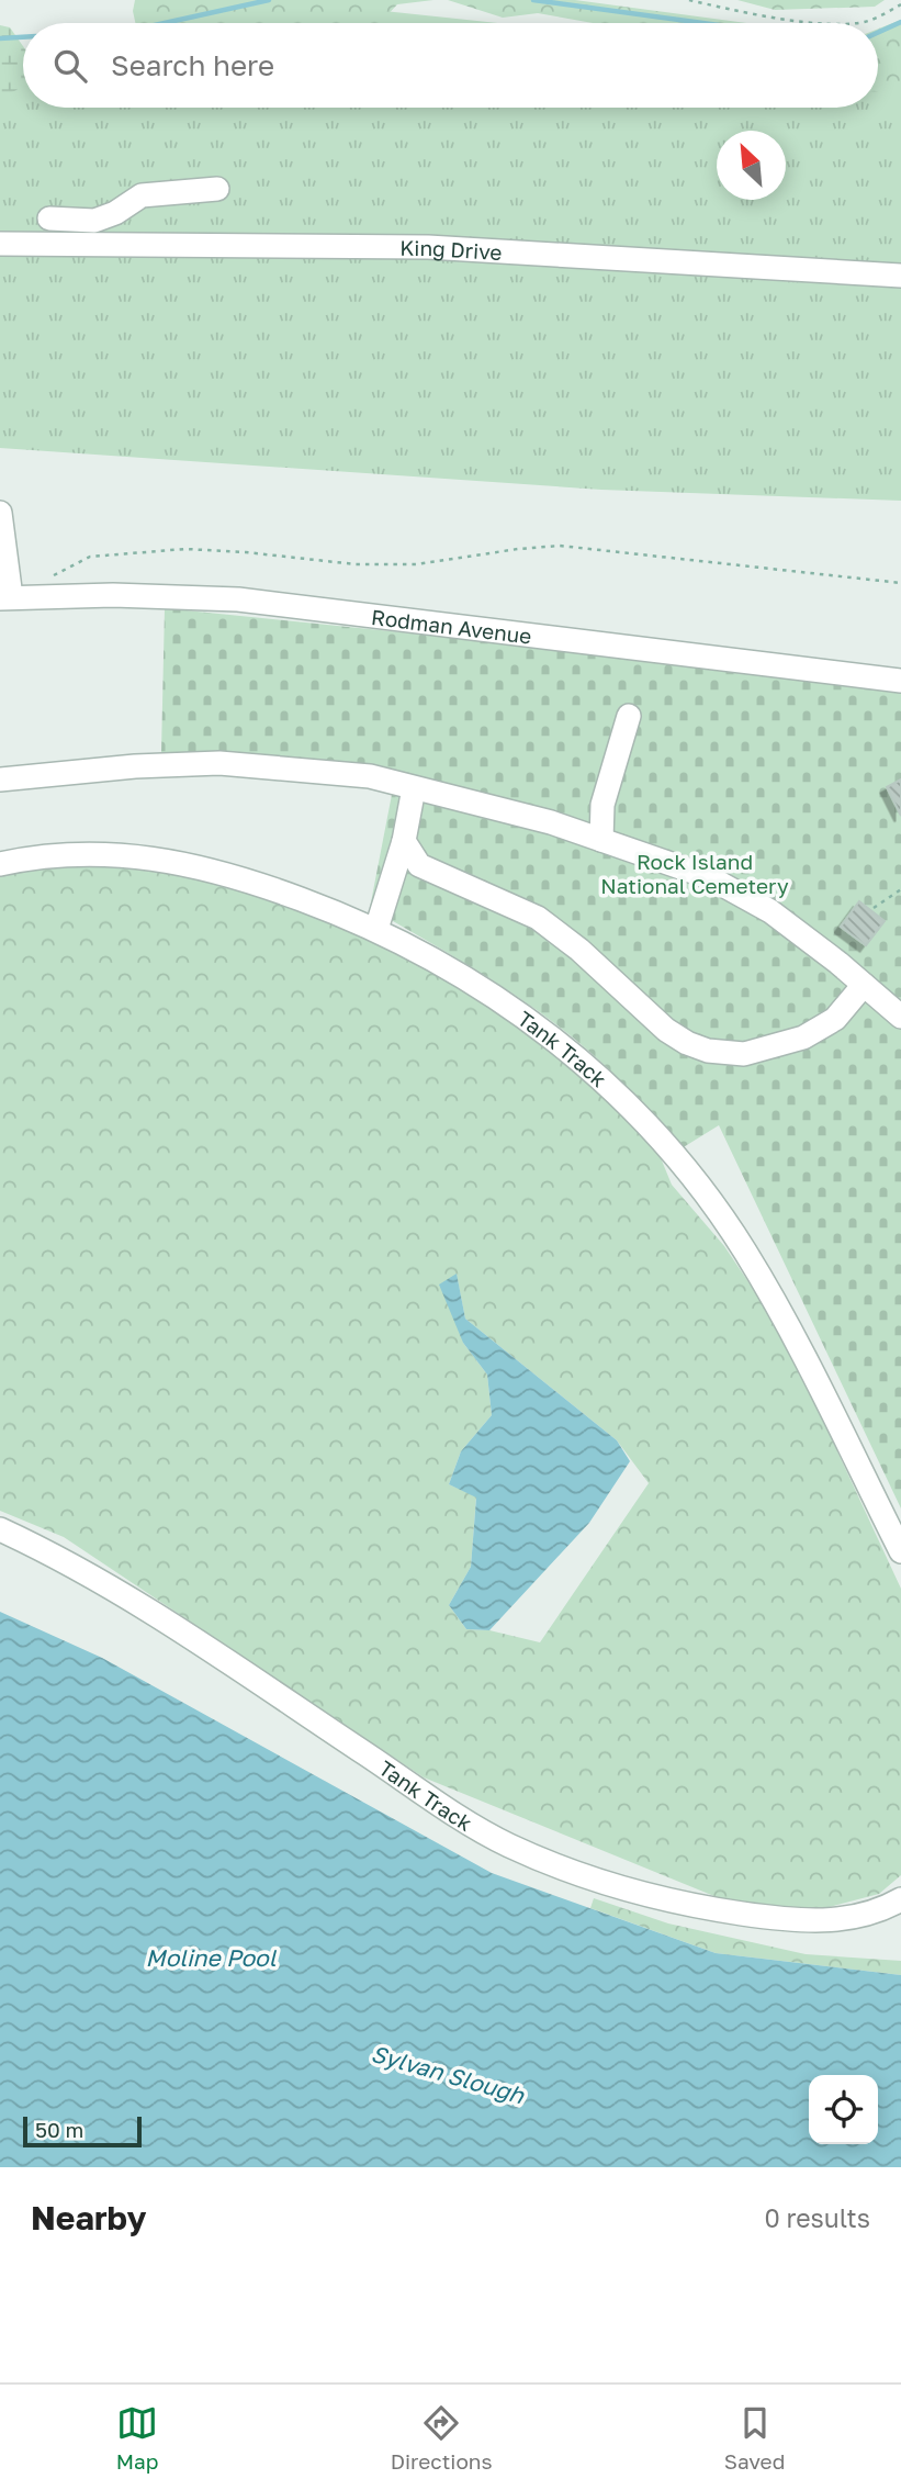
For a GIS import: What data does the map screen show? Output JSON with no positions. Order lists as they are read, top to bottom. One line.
{"streets":{"street":["King Drive","Rodman Avenue","Tank Track"]},"water":["Moline Pool","Sylvan Slough"],"parks":["Rock Island National Cemetery"],"scale_bar":"50 m","north":"top left","page":{"search":"Search here","scale":"50 m","heading":["Nearby","0 results"],"nav":["Map","Directions","Saved"]}}
